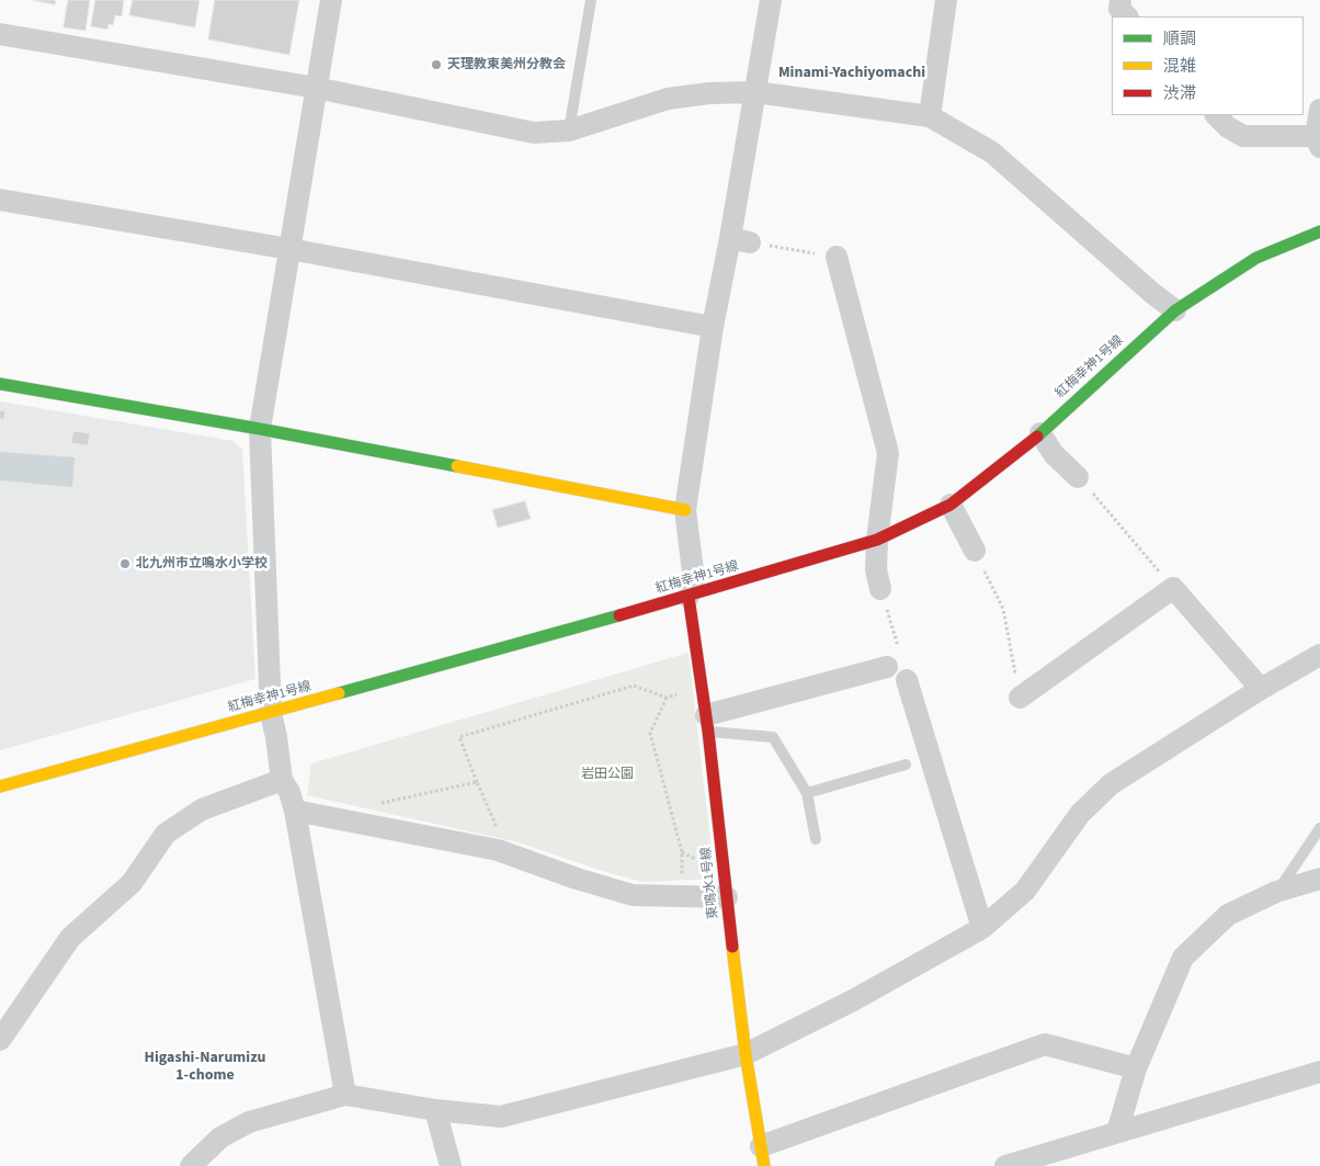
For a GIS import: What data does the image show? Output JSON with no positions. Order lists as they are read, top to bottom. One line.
{"streets":{"street":["紅梅幸神1号線","東鳴水1号線"]},"crossings":[["紅梅幸神1号線","東鳴水1号線"]],"districts":["Minami-Yachiyomachi","Higashi-Narumizu 1-chome"],"parks":["岩田公園"],"places":["天理教東美州分教会","北九州市立鳴水小学校"],"legend":["順調","混雑","渋滞"]}
